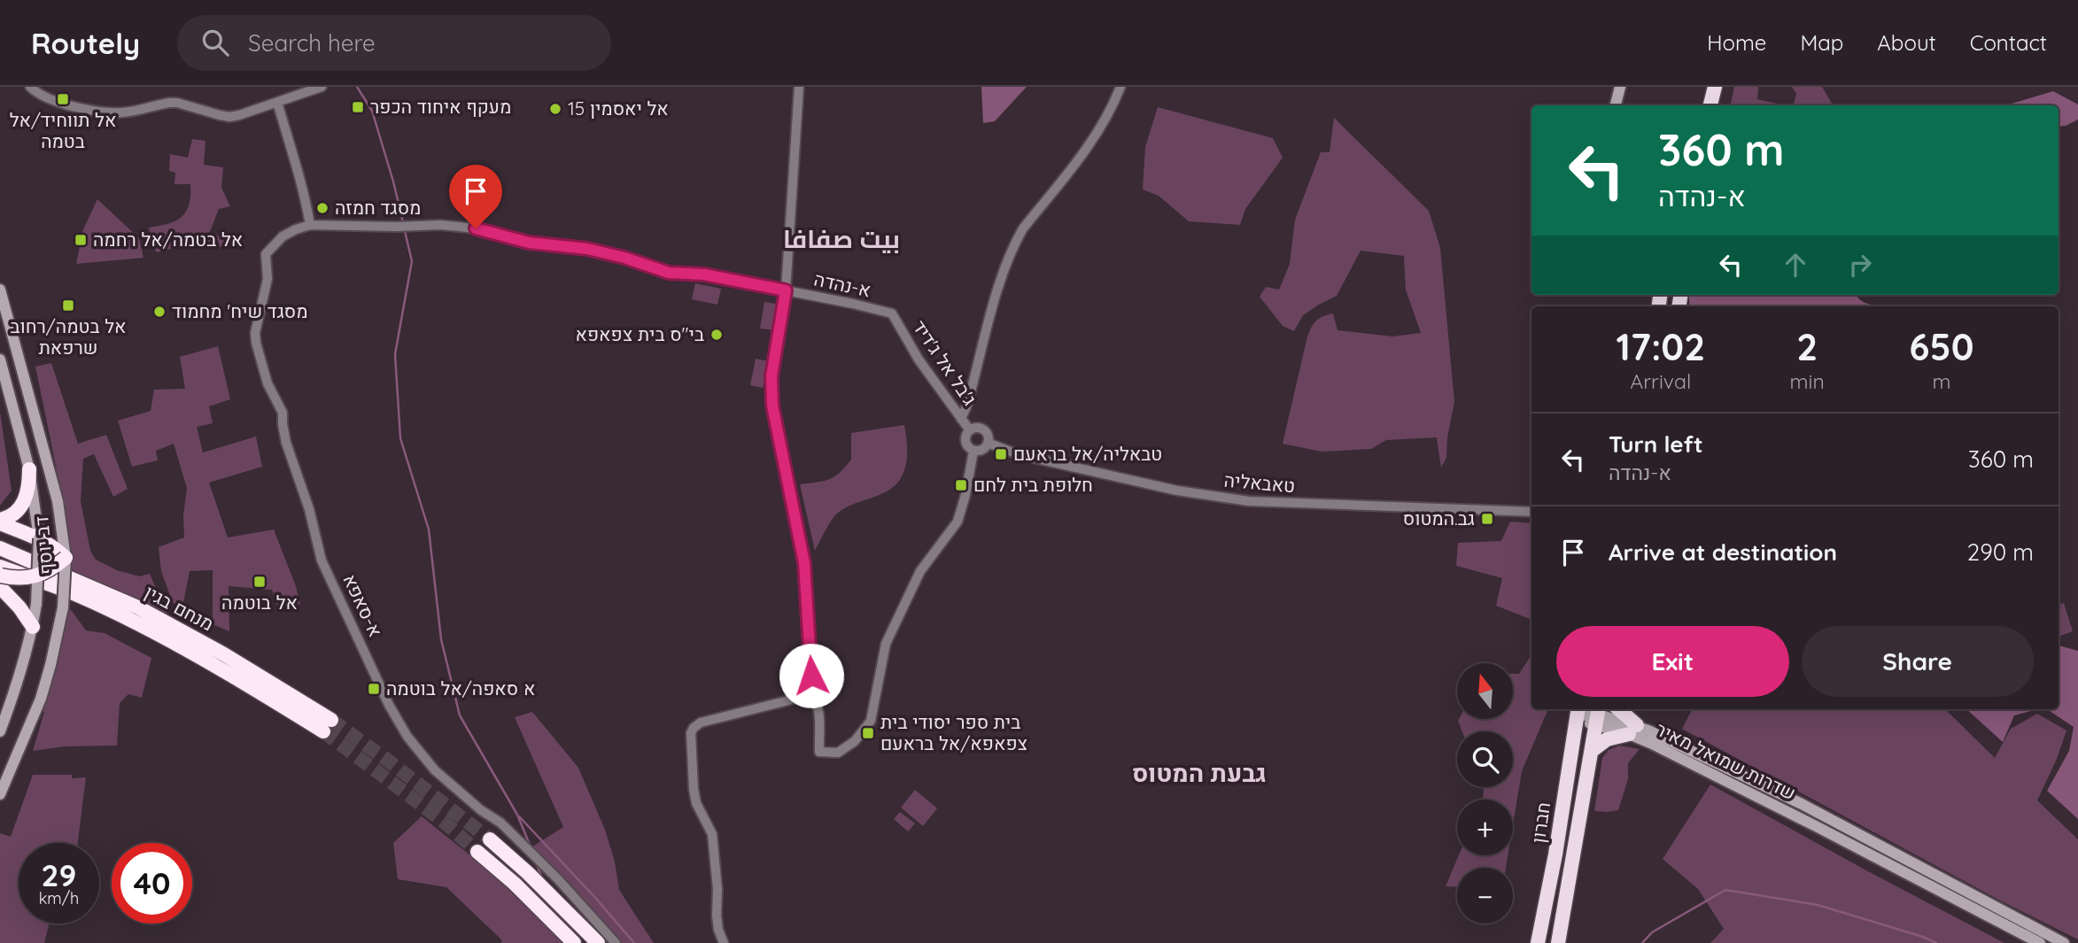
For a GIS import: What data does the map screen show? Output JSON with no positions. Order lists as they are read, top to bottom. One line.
{"streets":{"highway":["מנחם בגין","חברון"],"main road":["דב יוסף","שדרות שמואל מאיר"],"street":["א-נהדה","ג'בל אל ג'דיד","טאבאליה","א-סאפא"]},"crossings":[["א-נהדה","ג'בל אל ג'דיד"],["א-נהדה","א-סאפא"],["ג'בל אל ג'דיד","טאבאליה"],["שדרות שמואל מאיר","חברון"]],"districts":["بيت صفافا","גבעת המטוס"],"places":{"transit":["אל תווחיד/אל בטמה","מעקף איחוד הכפר","אל בטמה/אל רחמה","אל בטמה/רחוב שרפאת","טבאליה/אל בראעם","חלופת בית לחם","גב.המטוס","אל בוטמה","א סאפה/אל בוטמה","בית ספר יסודי בית צפאפא/אל בראעם"],"other":["אל יאסמין 15","מסגד חמזה","מסגד שיח' מחמוד","בי\"ס בית צפאפא"]},"north":"top","page":{"header":"Routely","search":"Search here","nav":["Home","Map","About","Contact"],"turn":["360 m","א-נהדה"],"eta":["17:02","Arrival","2","min","650","m"],"list":[{"name":"Turn left","note":"א-נהדה","value":"360 m"},{"name":"Arrive at destination","value":"290 m"}],"buttons":["Exit","Share"],"map_buttons":["+","−"],"speed":"29 km/h","limit":"40"}}
